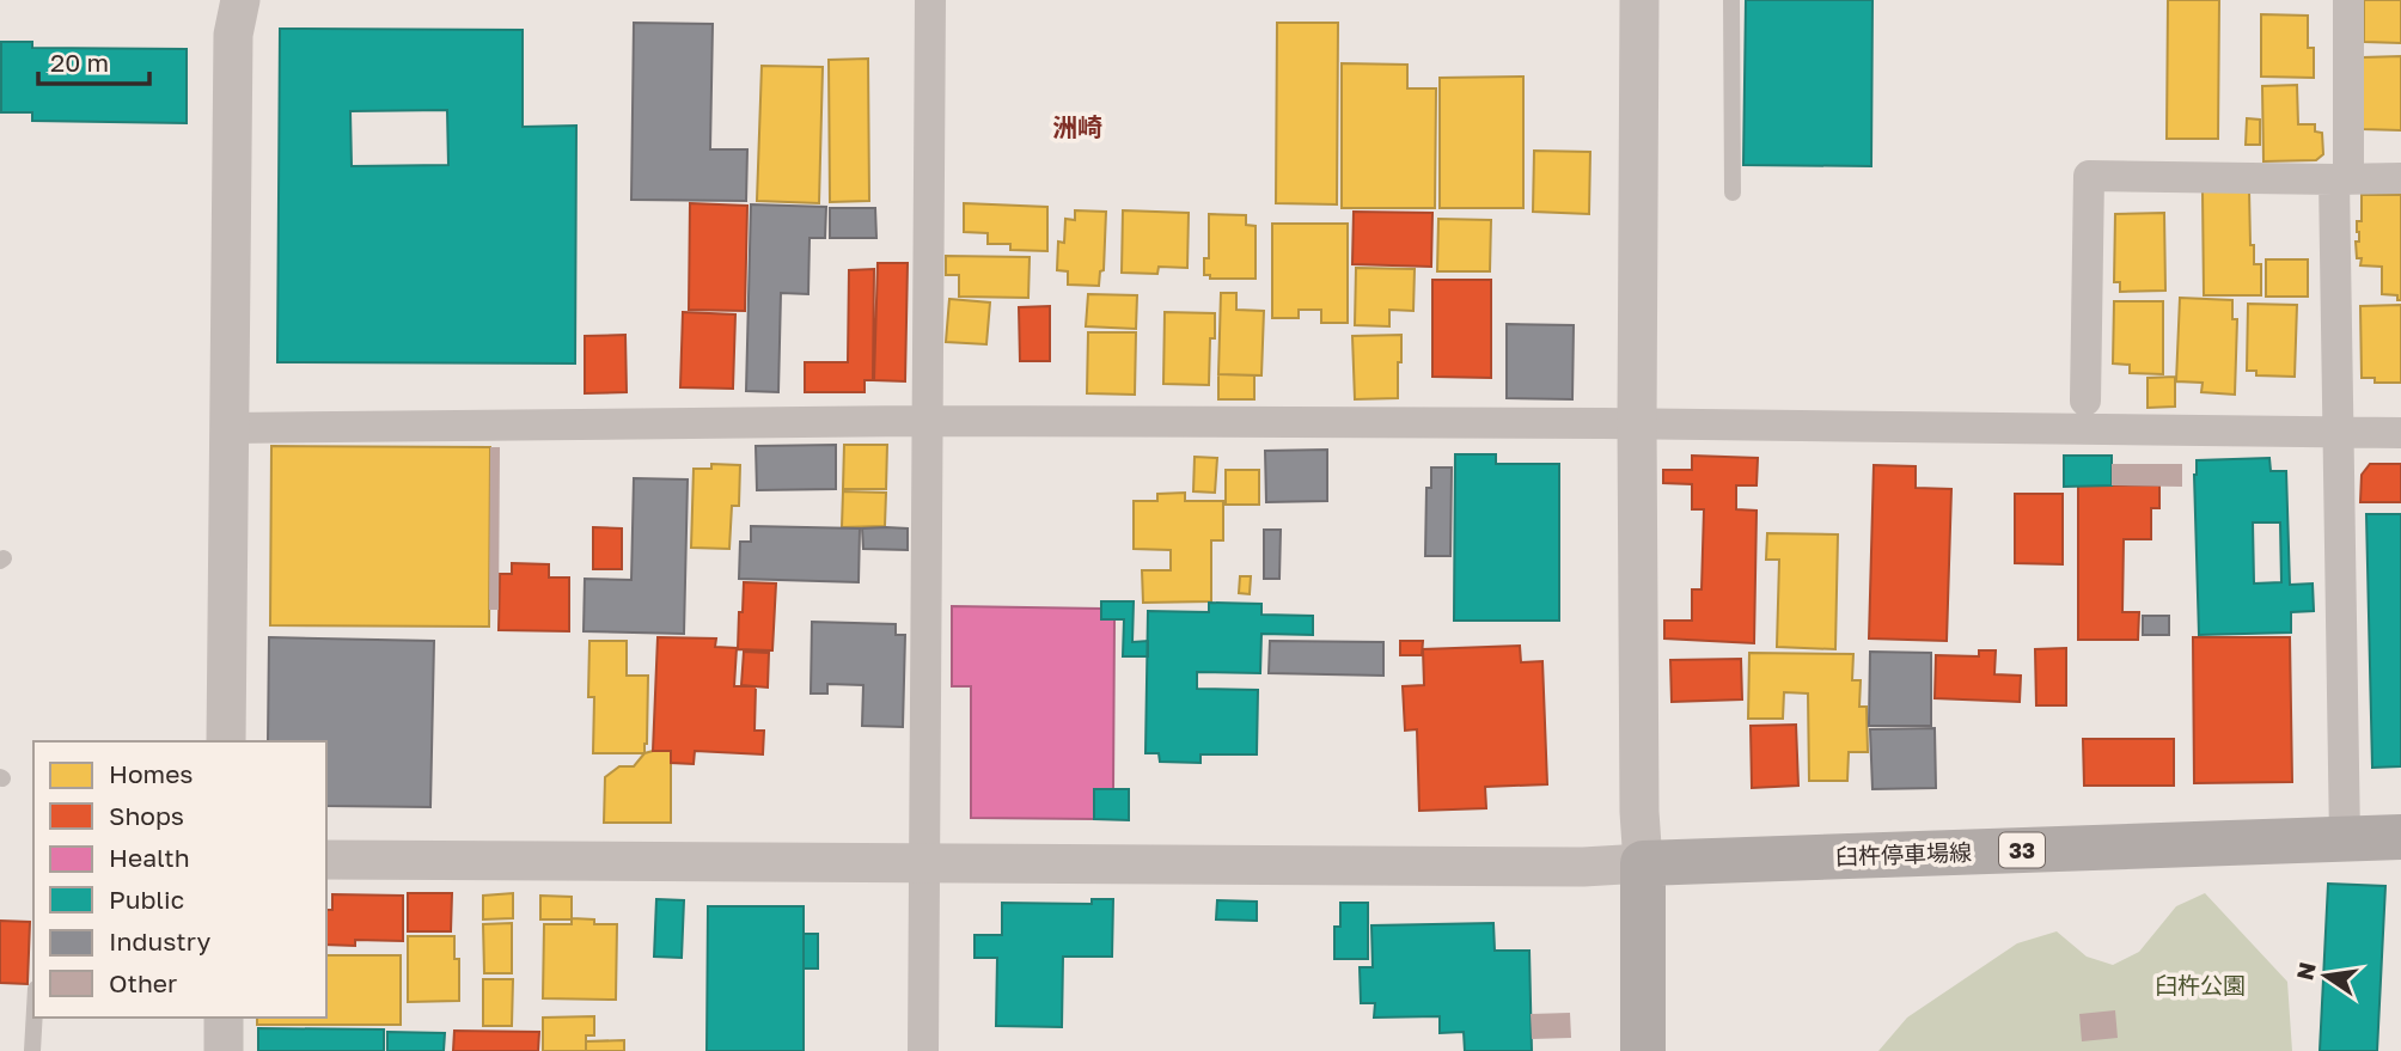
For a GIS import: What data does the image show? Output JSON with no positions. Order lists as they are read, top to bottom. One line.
{"streets":{"main road":["33","臼杵停車場線"]},"districts":["洲崎"],"parks":["臼杵公園"],"legend":["Homes","Shops","Health","Public","Industry","Other"],"scale_bar":"20 m","north":"left"}
